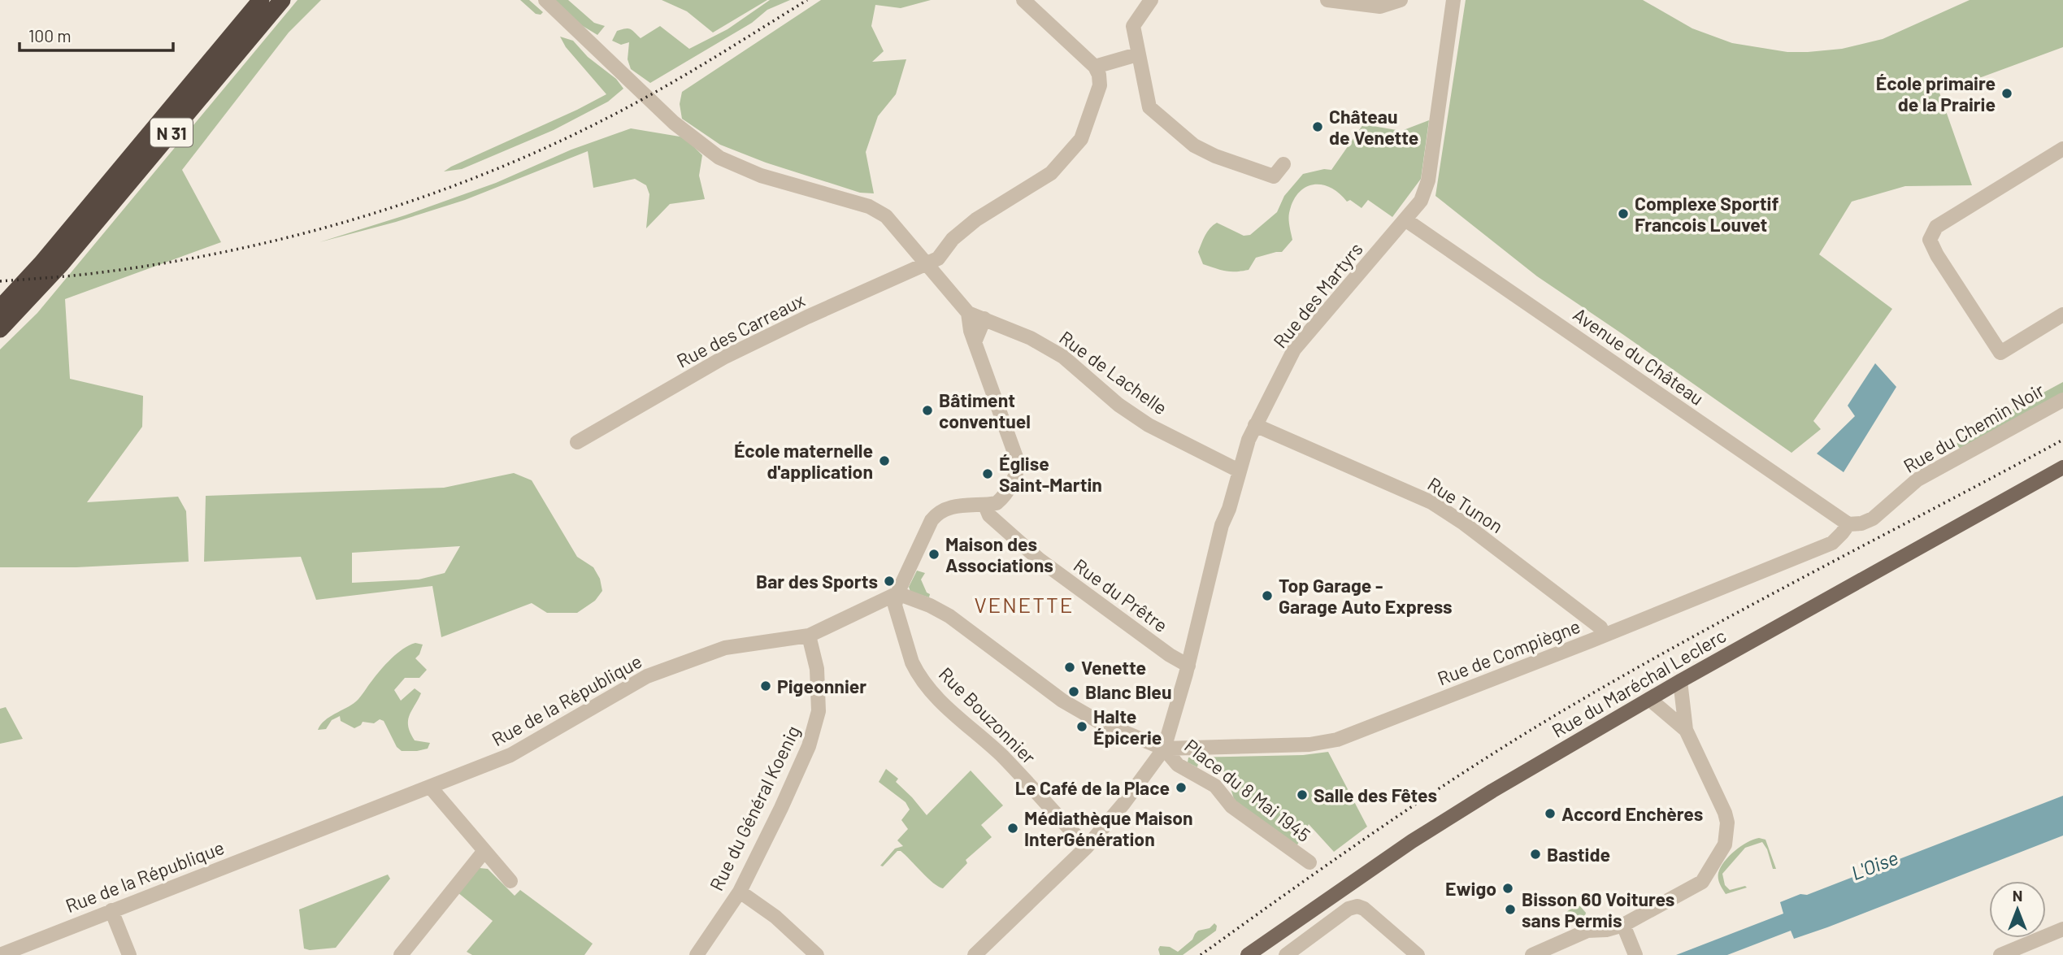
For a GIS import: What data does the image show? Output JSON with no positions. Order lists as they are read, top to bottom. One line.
{"streets":{"highway":["N 31"],"main road":["Rue du Maréchal Leclerc"],"street":["Rue des Martyrs","Rue des Carreaux","Avenue du Château","Rue de Lachelle","Rue du Chemin Noir","Rue Tunon","Rue du Prêtre","Rue de Compiègne","Rue de la République","Rue Bouzonnier","Place du 8 Mai 1945","Rue du Général Koenig"]},"crossings":[["Rue des Martyrs","Avenue du Château"],["Rue des Martyrs","Rue de Lachelle"],["Rue des Martyrs","Rue Tunon"],["Rue des Martyrs","Rue du Prêtre"],["Rue des Martyrs","Rue de Compiègne"],["Rue des Martyrs","Rue Bouzonnier"],["Rue des Martyrs","Place du 8 Mai 1945"],["Avenue du Château","Rue du Chemin Noir"],["Avenue du Château","Rue de Compiègne"],["Rue du Chemin Noir","Rue de Compiègne"],["Rue Tunon","Rue de Compiègne"],["Rue de Compiègne","Place du 8 Mai 1945"],["Rue de la République","Rue Bouzonnier"],["Rue de la République","Rue du Général Koenig"]],"districts":["VENETTE"],"water":["L'Oise"],"places":["École primaire de la Prairie","Château de Venette","Complexe Sportif Francois Louvet","Bâtiment conventuel","École maternelle d'application","Église Saint-Martin","Maison des Associations","Bar des Sports","Top Garage - Garage Auto Express","Venette","Pigeonnier","Blanc Bleu","Halte Épicerie","Le Café de la Place","Salle des Fêtes","Accord Enchères","Médiathèque Maison InterGénération","Bastide","Ewigo","Bisson 60 Voitures sans Permis"],"scale_bar":"100 m","north":"top"}
